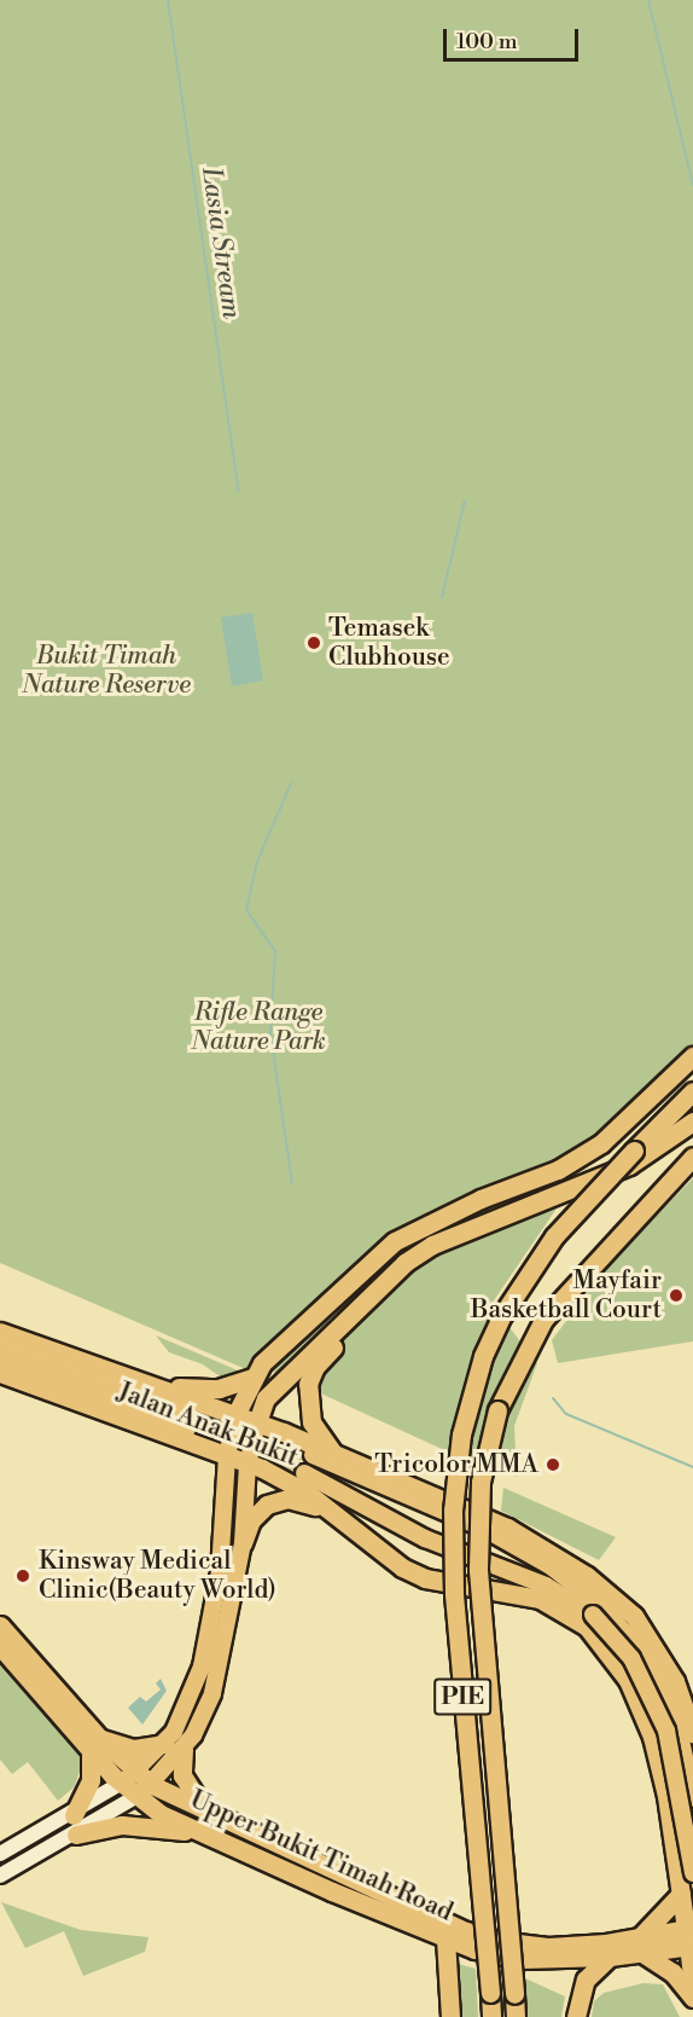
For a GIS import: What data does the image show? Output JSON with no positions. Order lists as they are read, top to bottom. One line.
{"streets":{"highway":["Jalan Anak Bukit","PIE","Upper Bukit Timah Road"]},"crossings":[["Jalan Anak Bukit","Upper Bukit Timah Road"]],"water":["Lasia Stream"],"parks":["Bukit Timah Nature Reserve","Rifle Range Nature Park"],"places":["Temasek Clubhouse","Mayfair Basketball Court","Tricolor MMA","Kinsway Medical Clinic(Beauty World)"],"scale_bar":"100 m"}
